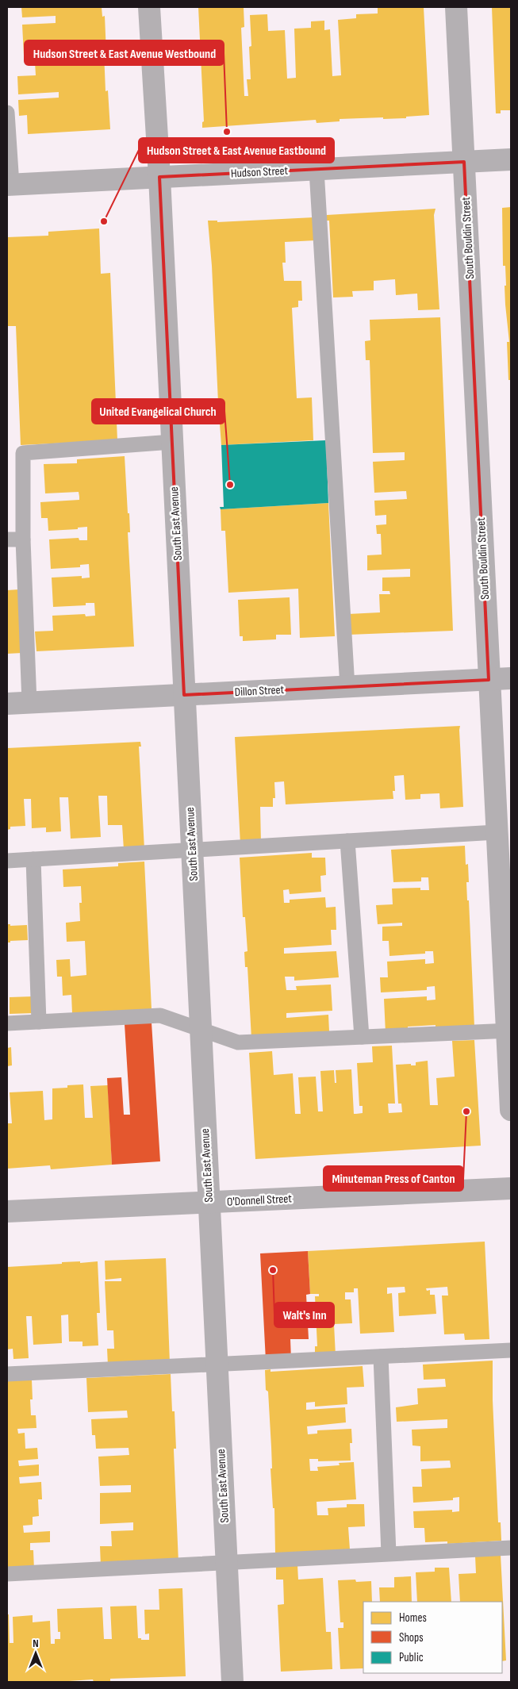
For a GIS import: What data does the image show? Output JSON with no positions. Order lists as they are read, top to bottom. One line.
{"streets":{"street":["Hudson Street","South Bouldin Street","South East Avenue","Dillon Street","O'Donnell Street"]},"crossings":[["Hudson Street","South Bouldin Street"],["Hudson Street","South East Avenue"],["South Bouldin Street","Dillon Street"],["South East Avenue","Dillon Street"],["South East Avenue","O'Donnell Street"]],"places":["Hudson Street & East Avenue Westbound","Hudson Street & East Avenue Eastbound","United Evangelical Church","Minuteman Press of Canton","Walt's Inn"],"legend":["Homes","Shops","Public"],"north":"top"}
